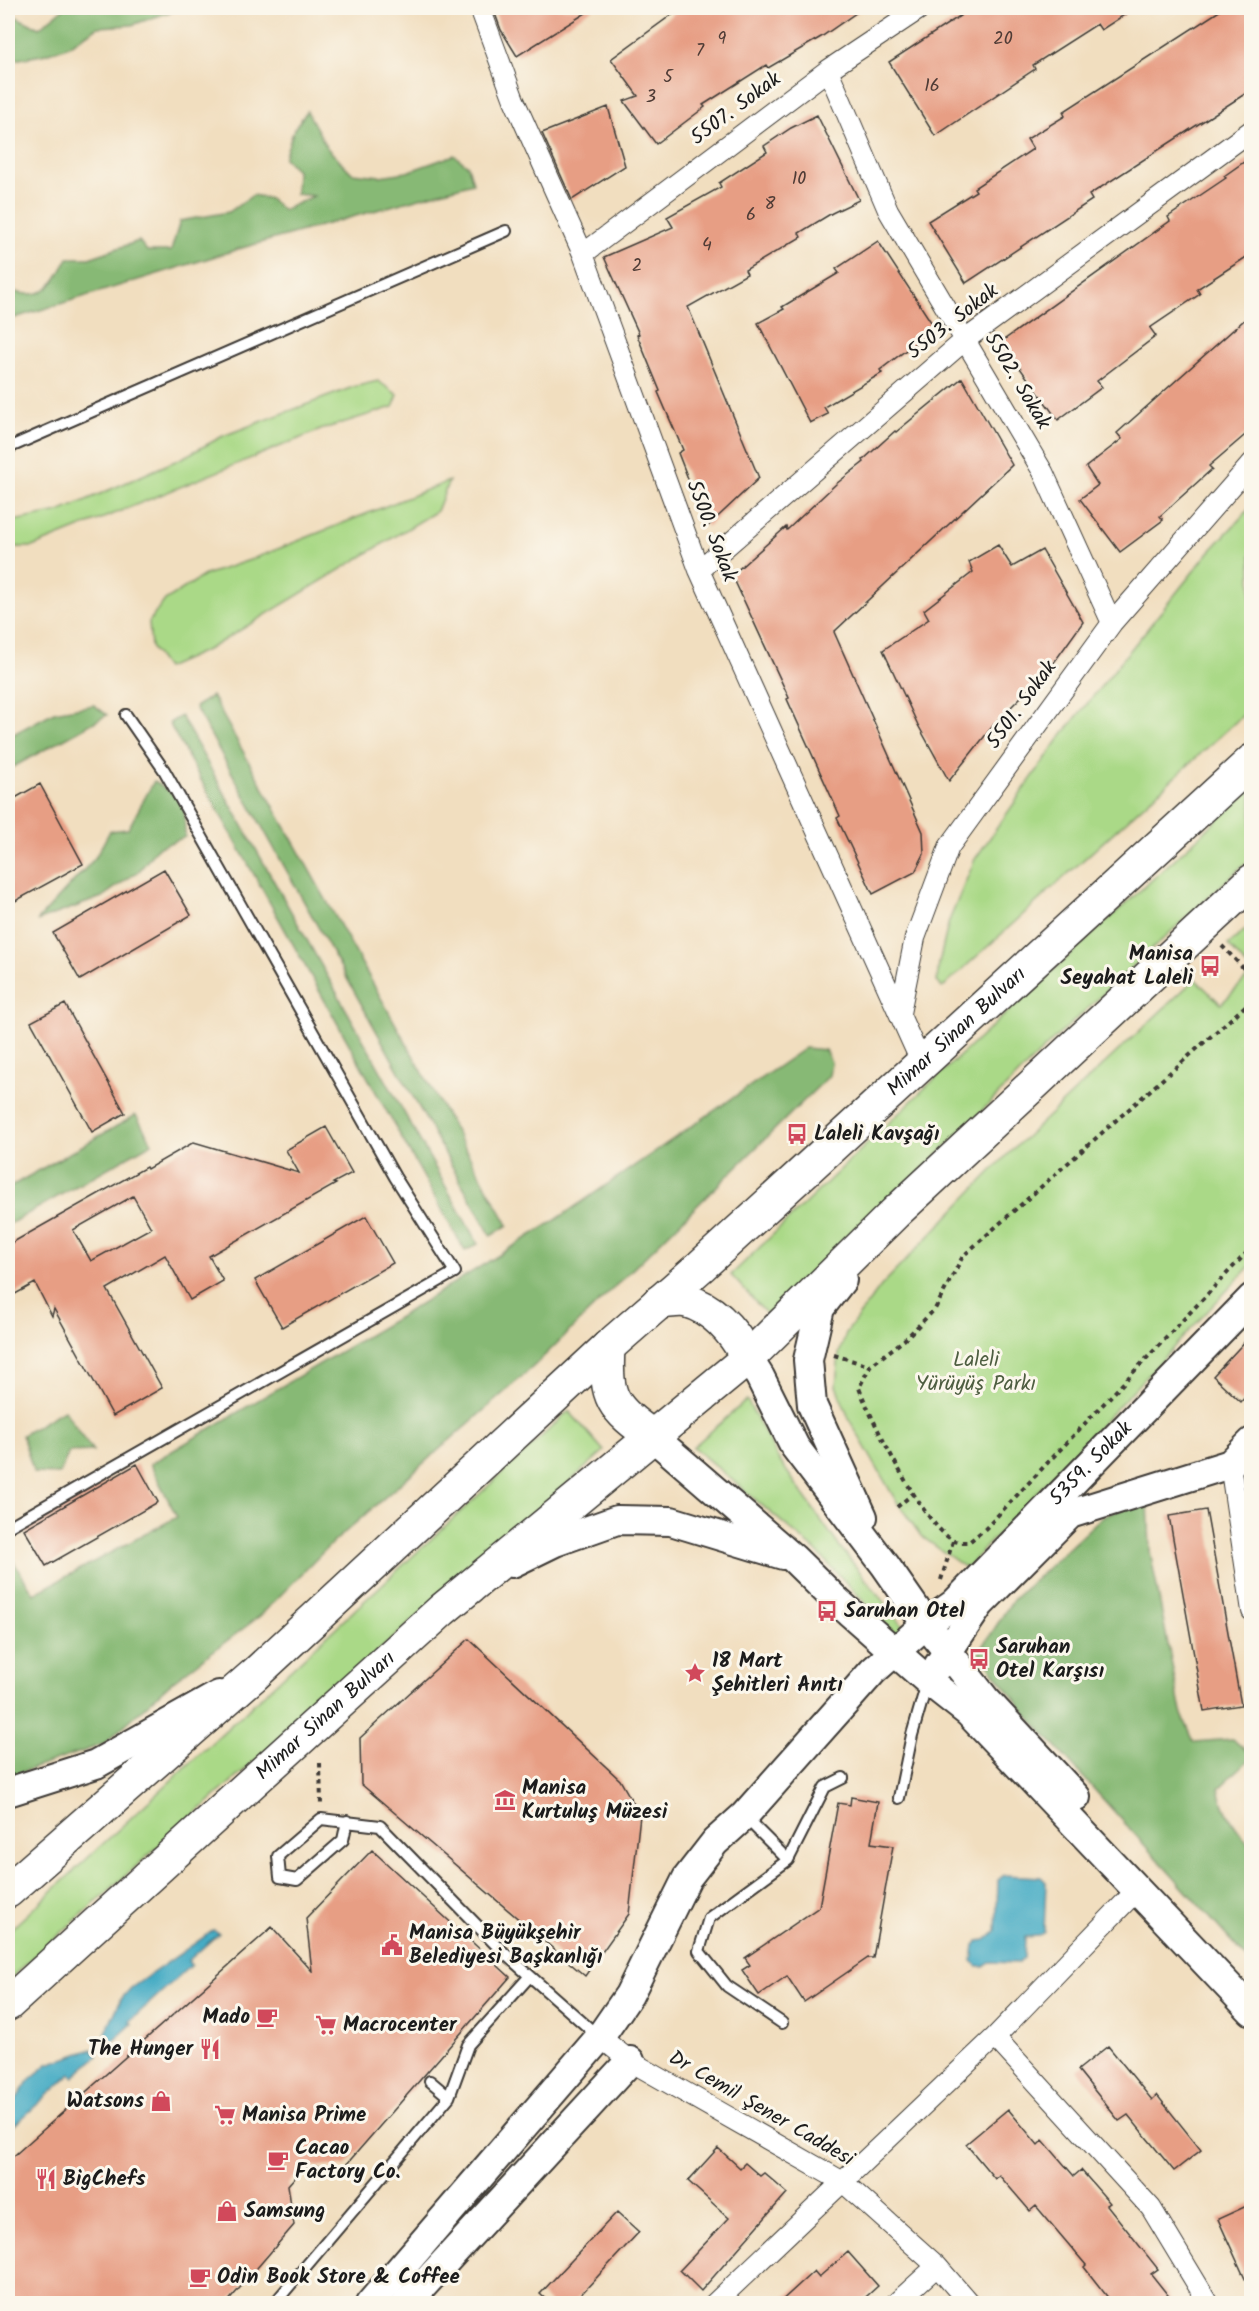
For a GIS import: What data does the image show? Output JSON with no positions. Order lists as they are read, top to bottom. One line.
{"streets":{"highway":["Mimar Sinan Bulvarı"],"street":["5507. Sokak","5503. Sokak","5502. Sokak","5500. Sokak","5501. Sokak","5359. Sokak","Dr Cemil Şener Caddesi"]},"crossings":[["5507. Sokak","5502. Sokak"],["5507. Sokak","5500. Sokak"],["5503. Sokak","5502. Sokak"],["5503. Sokak","5500. Sokak"],["5502. Sokak","5501. Sokak"],["5500. Sokak","5501. Sokak"],["5500. Sokak","Mimar Sinan Bulvarı"],["5359. Sokak","Dr Cemil Şener Caddesi"]],"parks":["Laleli Yürüyüş Parkı"],"places":{"bus stop":["Manisa Seyahat Laleli","Laleli Kavşağı","Saruhan Otel","Saruhan Otel Karşısı"],"place":["18 Mart Şehitleri Anıtı"],"museum":["Manisa Kurtuluş Müzesi"],"public building":["Manisa Büyükşehir Belediyesi Başkanlığı"],"cafe":["Mado","Cacao Factory Co.","Odin Book Store & Coffee"],"supermarket":["Macrocenter","Manisa Prime"],"restaurant":["The Hunger","BigChefs"],"shop":["Watsons","Samsung"]},"house_numbers":["9","20","7","5","16","3","10","8","6","4","2"]}
